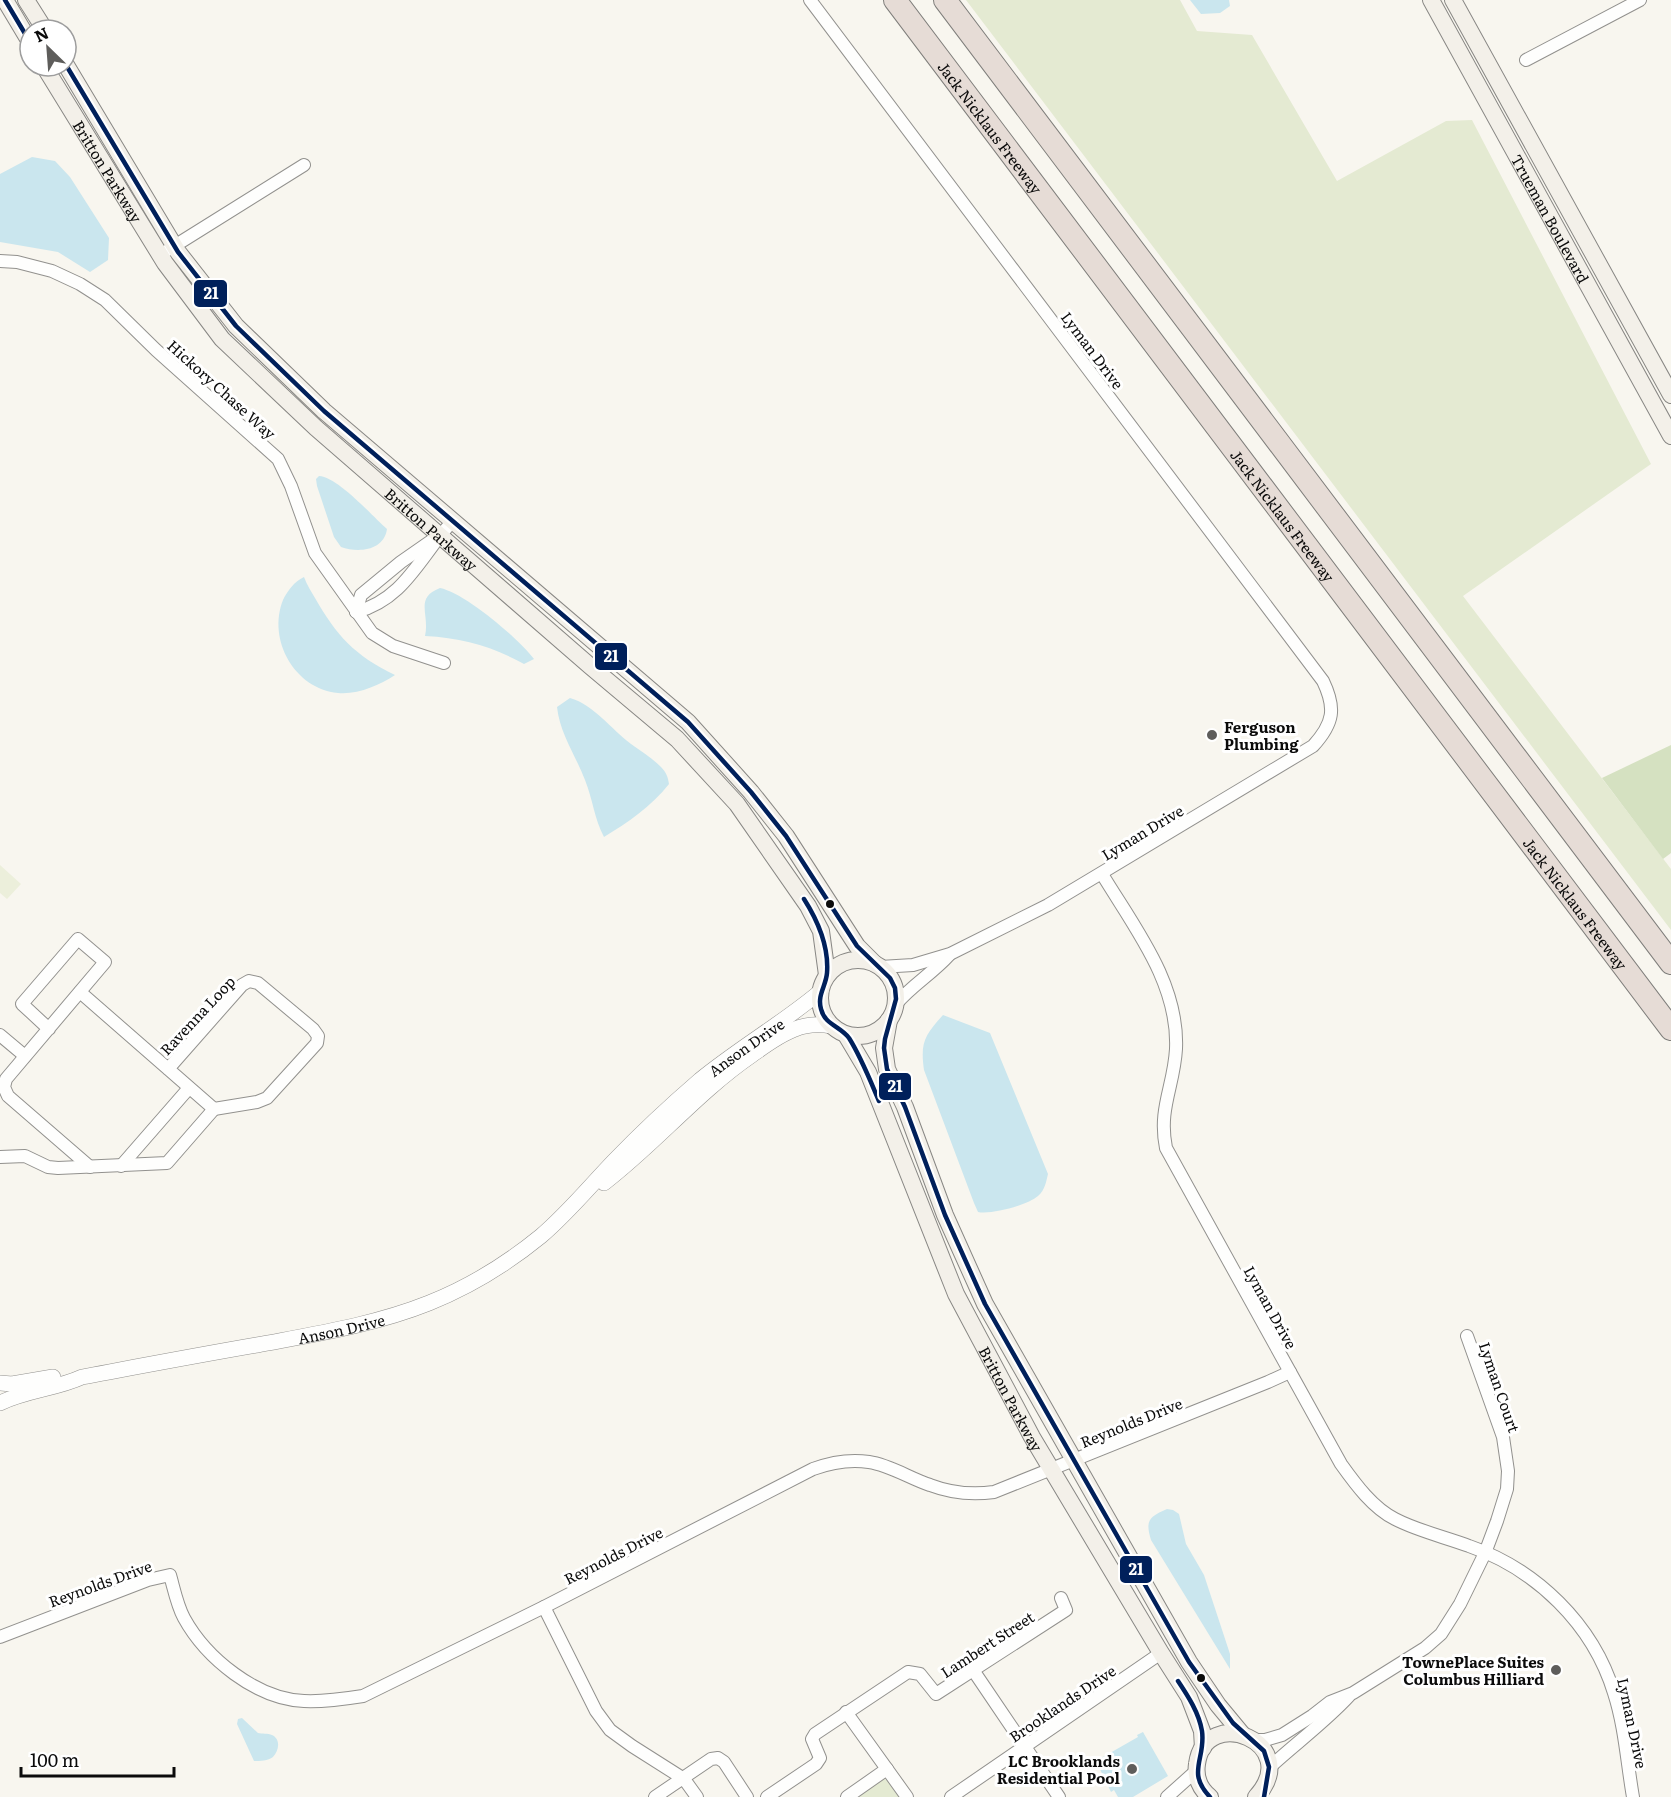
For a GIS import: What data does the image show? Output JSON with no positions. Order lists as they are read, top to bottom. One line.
{"streets":{"highway":["Jack Nicklaus Freeway"],"main road":["Britton Parkway","Trueman Boulevard"],"street":["Lyman Drive","Hickory Chase Way","Ravenna Loop","Anson Drive","Lyman Court","Reynolds Drive","Lambert Street","Brooklands Drive"]},"crossings":[["Britton Parkway","Anson Drive"],["Britton Parkway","Reynolds Drive"],["Britton Parkway","Brooklands Drive"],["Lyman Drive","Lyman Court"],["Lyman Drive","Reynolds Drive"]],"places":["Ferguson Plumbing","TownePlace Suites Columbus Hilliard","LC Brooklands Residential Pool"],"lines":["transit line 21"],"scale_bar":"100 m","north":"top left"}
